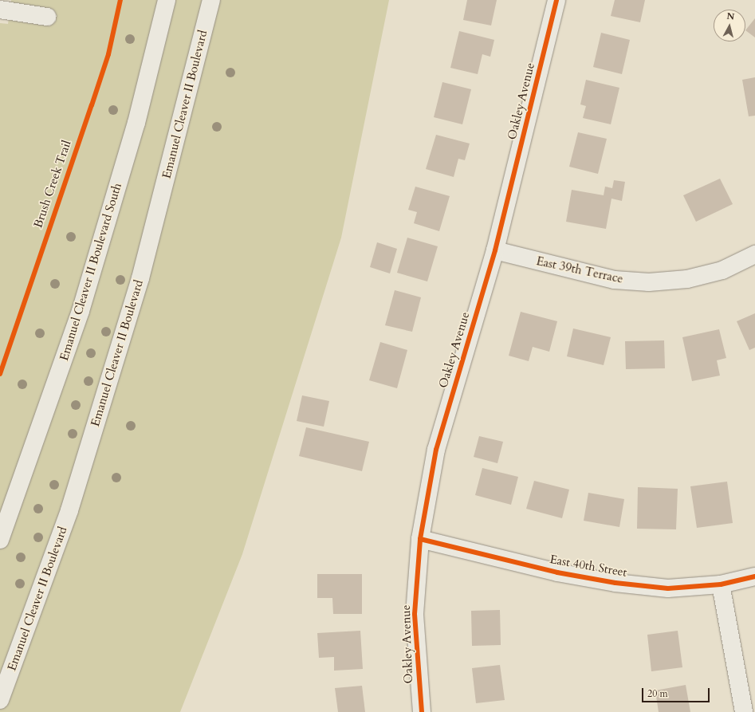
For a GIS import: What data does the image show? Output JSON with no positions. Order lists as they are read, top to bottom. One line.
{"streets":{"street":["Oakley Avenue","Emanuel Cleaver II Boulevard","East 39th Terrace","Emanuel Cleaver II Boulevard South","East 40th Street"],"cycle path":["Brush Creek Trail"]},"crossings":[["Oakley Avenue","East 39th Terrace"],["Oakley Avenue","East 40th Street"]],"scale_bar":"20 m","north":"top"}
